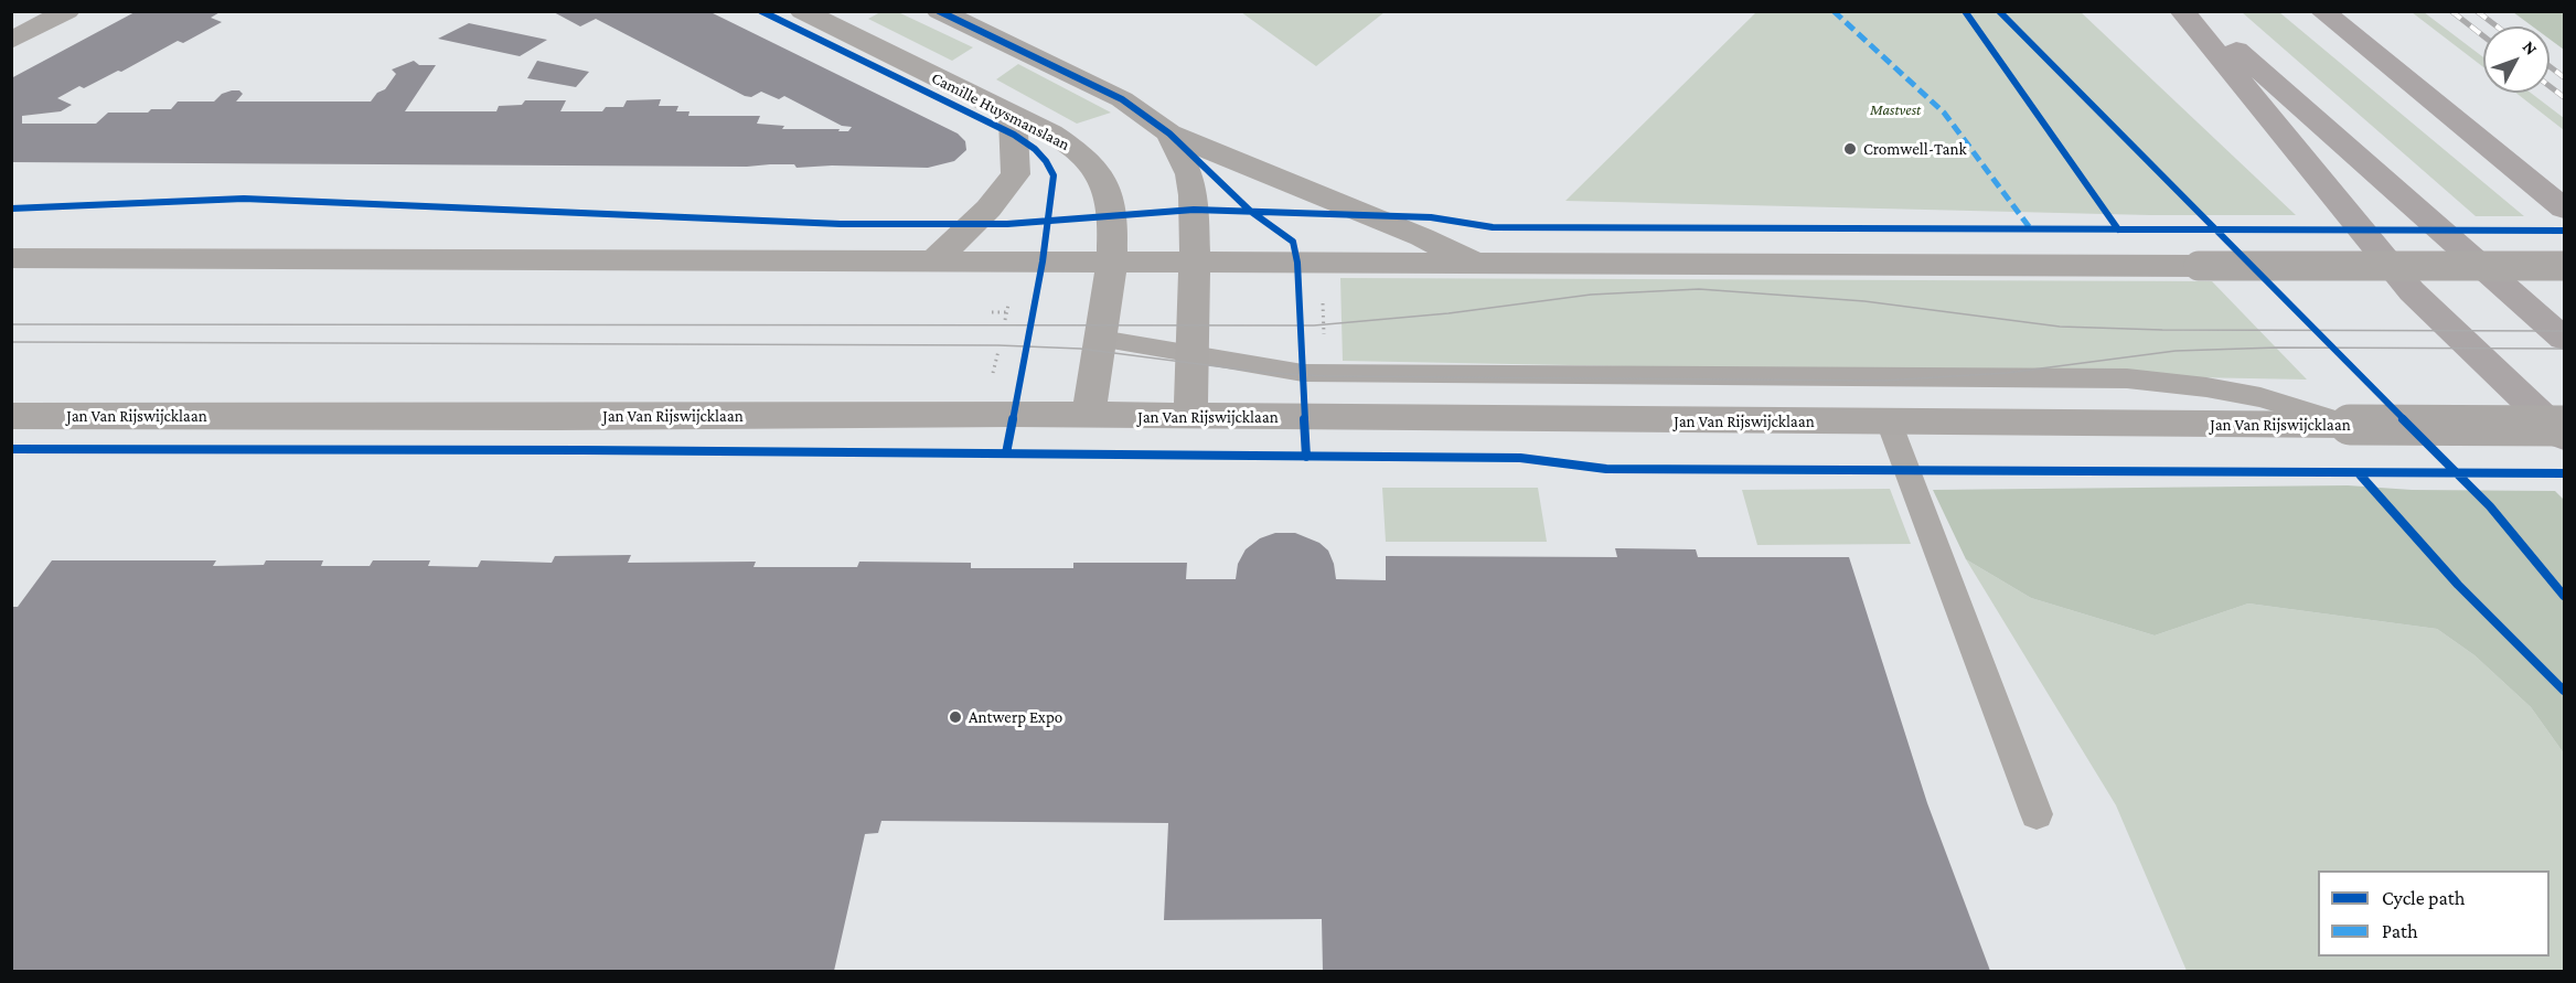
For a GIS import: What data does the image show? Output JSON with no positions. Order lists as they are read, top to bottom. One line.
{"streets":{"main road":["Camille Huysmanslaan","Jan Van Rijswijcklaan"]},"crossings":[["Camille Huysmanslaan","Jan Van Rijswijcklaan"]],"parks":["Mastvest"],"places":["Cromwell-Tank","Antwerp Expo"],"legend":["Cycle path","Path"],"north":"top right"}
